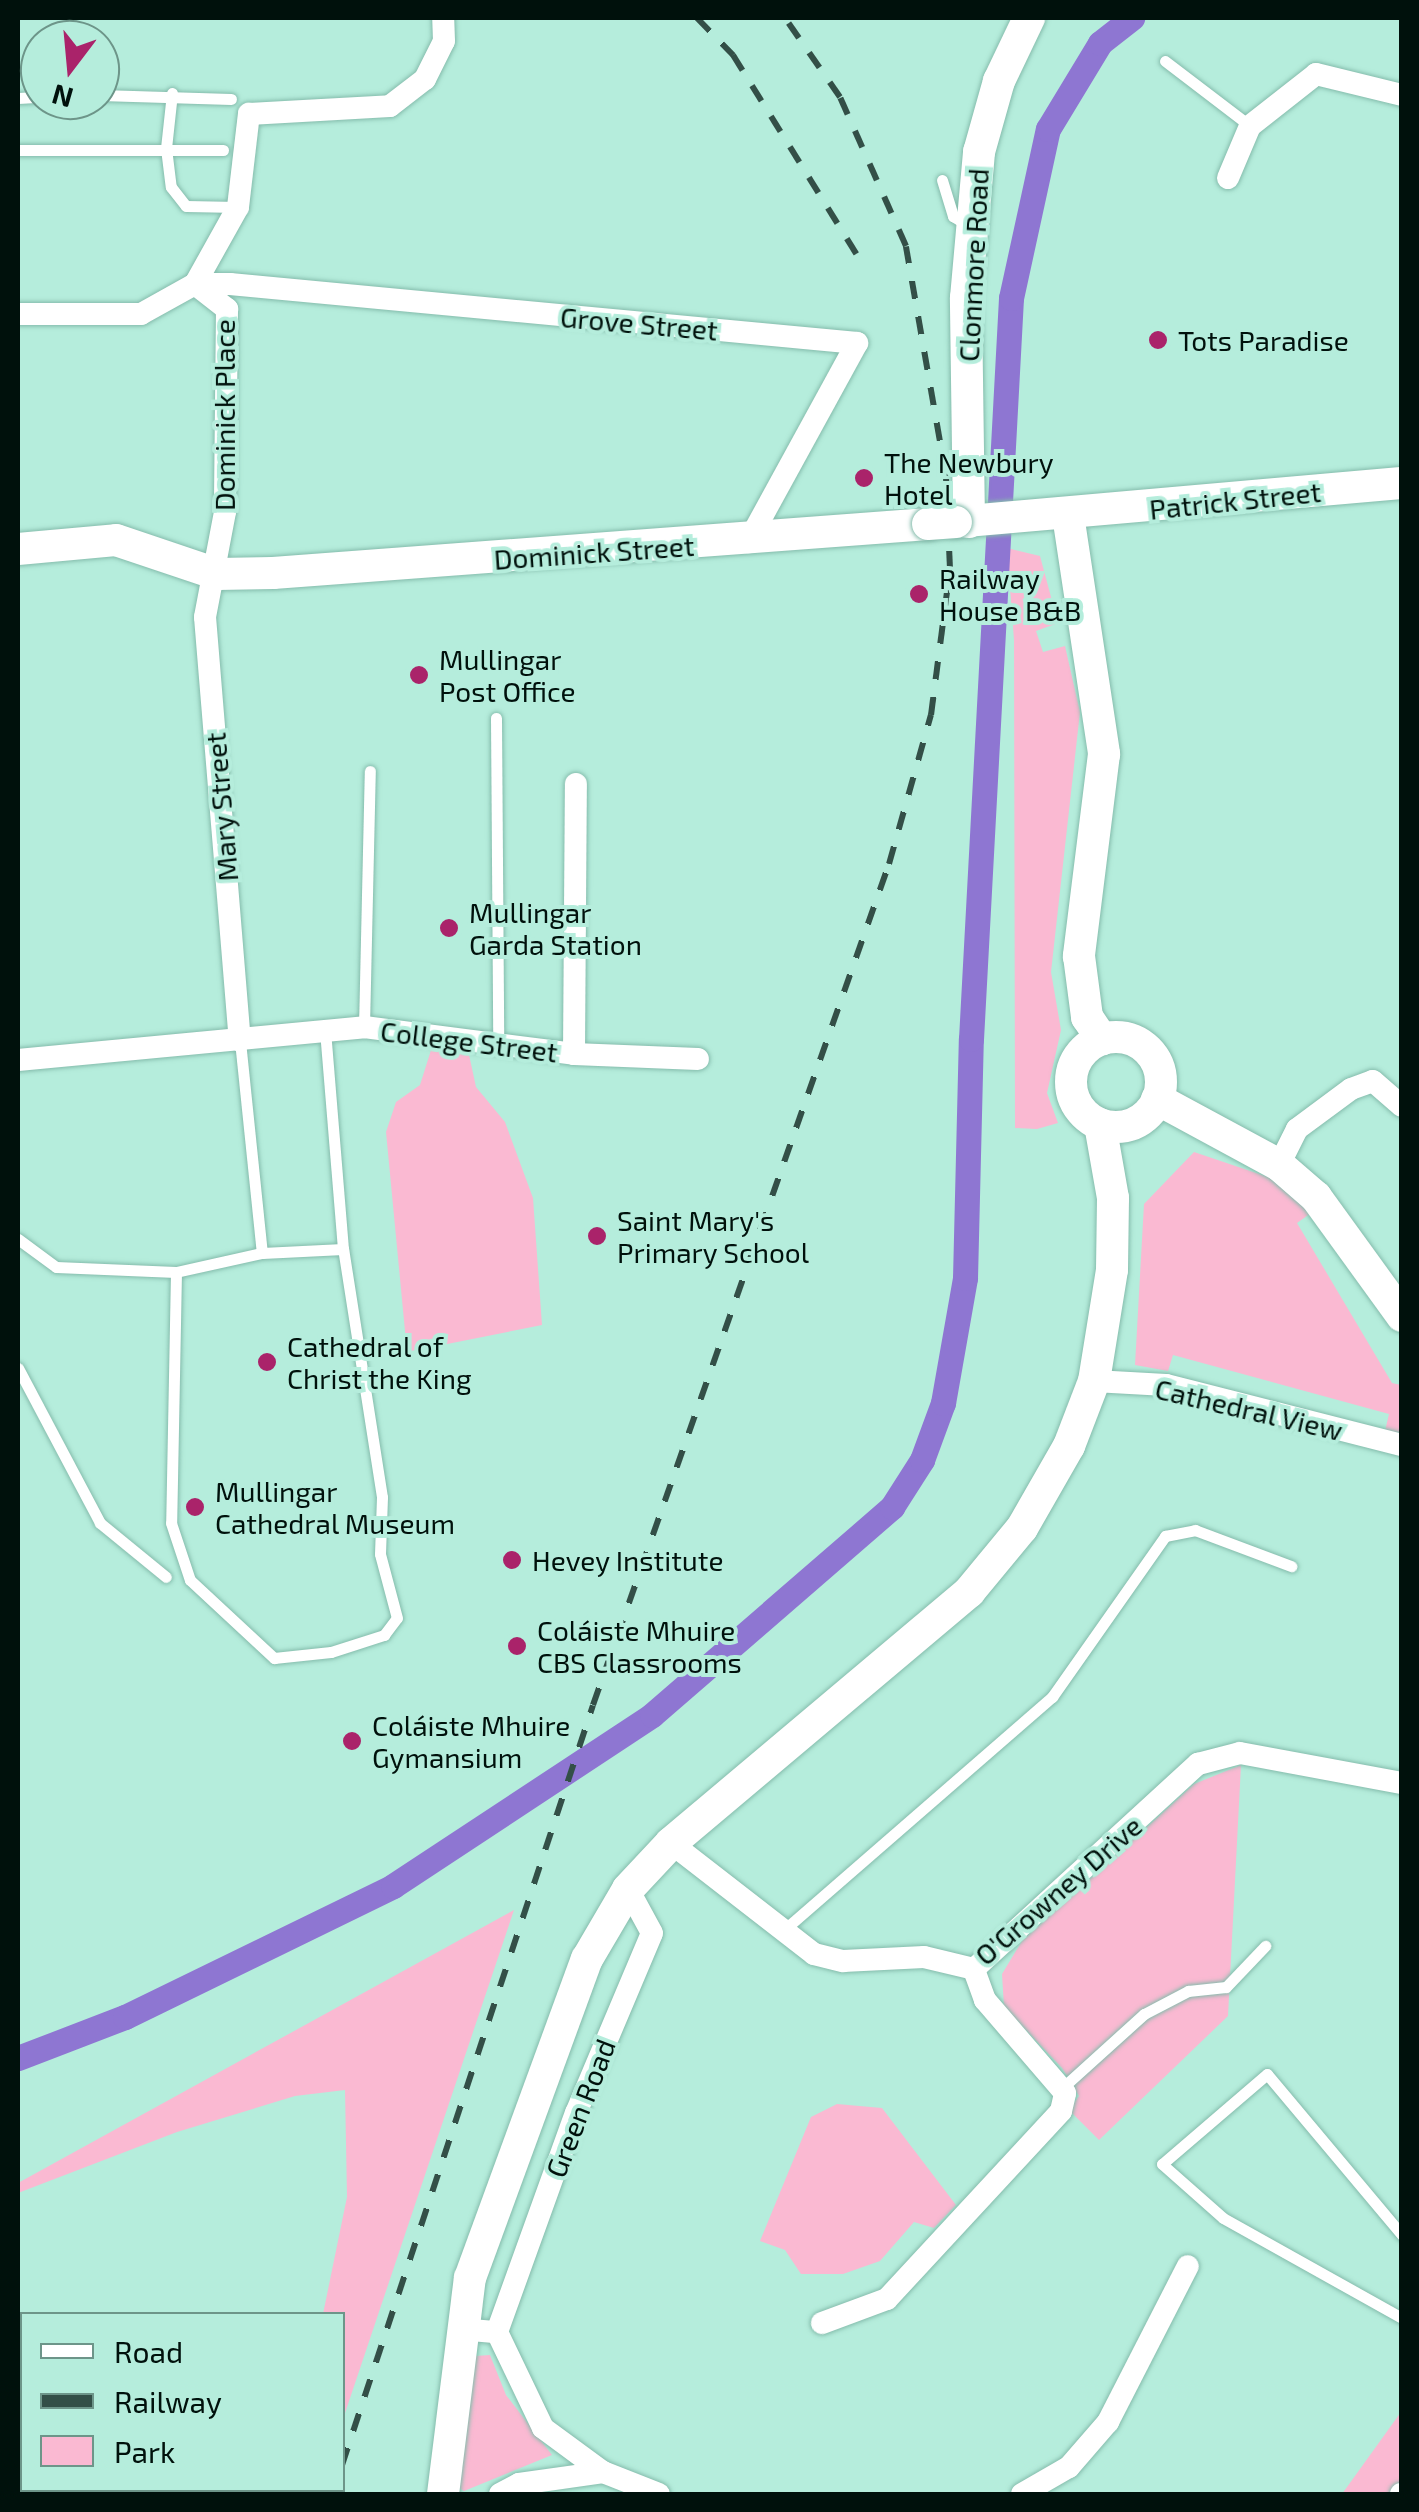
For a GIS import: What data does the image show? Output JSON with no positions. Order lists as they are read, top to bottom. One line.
{"streets":{"street":["Clonmore Road","Grove Street","Dominick Place","Patrick Street","Dominick Street","Mary Street","College Street","Cathedral View","O'Growney Drive","Green Road"]},"crossings":[["Clonmore Road","Dominick Street"],["Grove Street","Dominick Place"],["Grove Street","Dominick Street"],["Dominick Place","Dominick Street"],["Dominick Place","Mary Street"],["Patrick Street","Dominick Street"],["Dominick Street","Mary Street"],["Mary Street","College Street"]],"places":["Tots Paradise","The Newbury Hotel","Railway House B&B","Mullingar Post Office","Mullingar Garda Station","Saint Mary's Primary School","Cathedral of Christ the King","Mullingar Cathedral Museum","Hevey Institute","Coláiste Mhuire CBS Classrooms","Coláiste Mhuire Gymansium"],"legend":["Road","Railway","Park"],"north":"bottom"}
